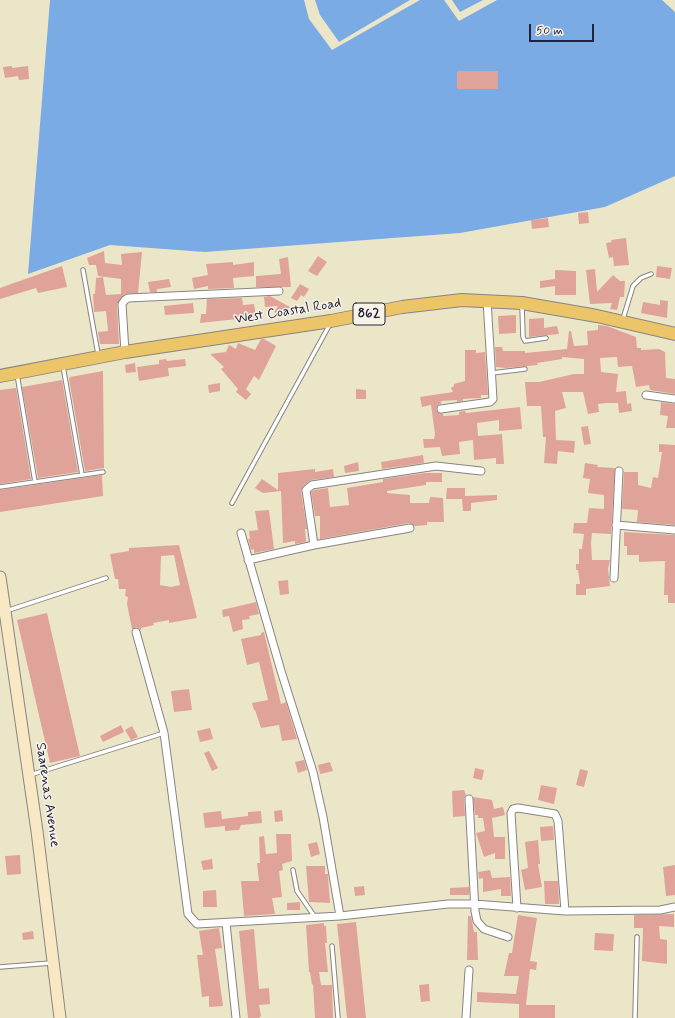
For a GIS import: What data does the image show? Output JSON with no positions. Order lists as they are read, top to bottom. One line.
{"streets":{"main road":["West Coastal Road","862","Saarenas Avenue"]},"scale_bar":"50 m"}
